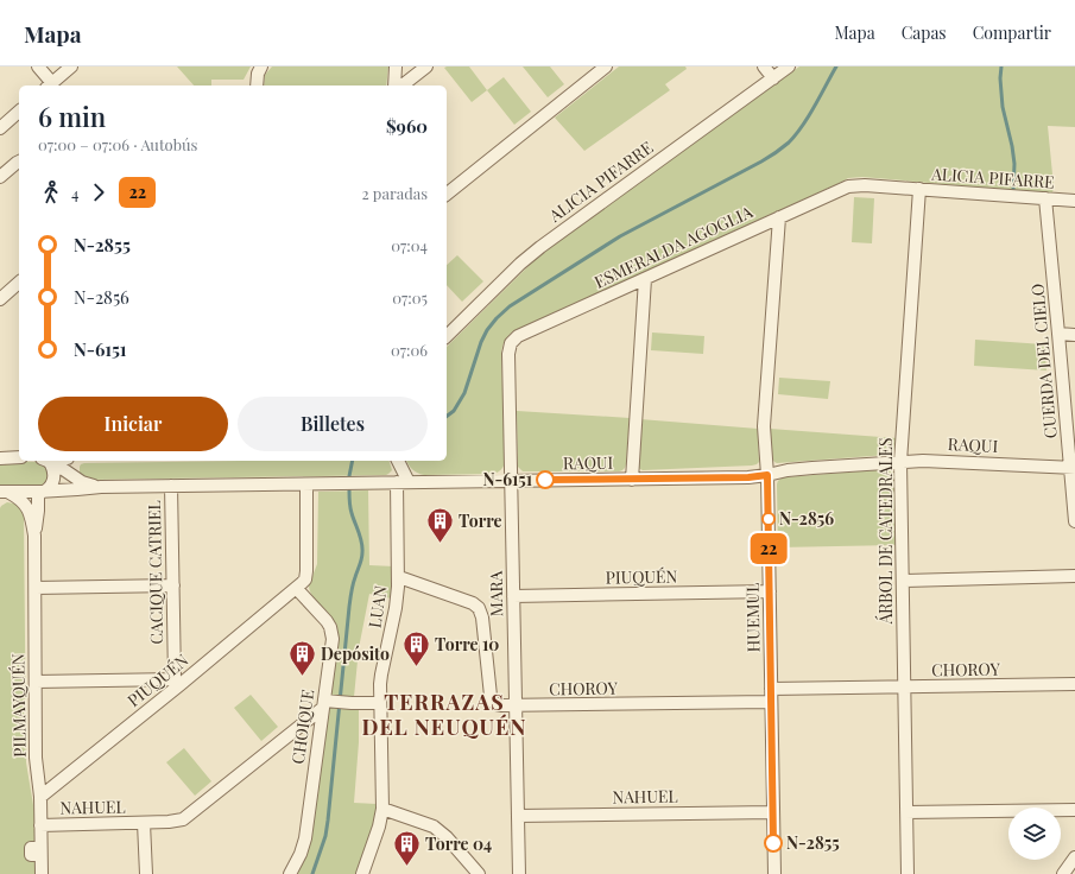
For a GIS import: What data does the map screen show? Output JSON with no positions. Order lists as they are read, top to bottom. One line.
{"streets":{"street":["ALICIA PIFARRE","ESMERALDA AGOGLIA","CUERDA DEL CIELO","RAQUI","ÁRBOL DE CATEDRALES","CACIQUE CATRIEL","PIUQUÉN","MARA","LUAN","HUEMUL","CHOROY","PILMAYQUÉN","CHOIQUE","NAHUEL"]},"crossings":[["ALICIA PIFARRE","ESMERALDA AGOGLIA"],["ALICIA PIFARRE","CUERDA DEL CIELO"],["ALICIA PIFARRE","ÁRBOL DE CATEDRALES"],["ESMERALDA AGOGLIA","MARA"],["ESMERALDA AGOGLIA","HUEMUL"],["CUERDA DEL CIELO","RAQUI"],["RAQUI","ÁRBOL DE CATEDRALES"],["RAQUI","CACIQUE CATRIEL"],["RAQUI","MARA"],["RAQUI","LUAN"],["RAQUI","HUEMUL"],["RAQUI","PILMAYQUÉN"],["ÁRBOL DE CATEDRALES","CHOROY"],["CACIQUE CATRIEL","PIUQUÉN"],["PIUQUÉN","MARA"],["PIUQUÉN","HUEMUL"],["PIUQUÉN","PILMAYQUÉN"],["PIUQUÉN","CHOIQUE"],["MARA","CHOROY"],["MARA","NAHUEL"],["LUAN","CHOROY"],["HUEMUL","CHOROY"],["HUEMUL","NAHUEL"],["PILMAYQUÉN","NAHUEL"]],"districts":["TERRAZAS DEL NEUQUÉN"],"places":{"other":["N-6151","N-2856","N-2855"],"building":["Torre","Torre 10","Depósito","Torre 04"]},"lines":["bus line 22"],"page":{"header":"Mapa","nav":["Mapa","Capas","Compartir"],"on_map":"22","heading":["6 min","07:00 – 07:06 · Autobús","$960"],"legs":["4","22","2 paradas"],"list":[{"name":"N-2855","value":"07:04"},{"name":"N-2856","value":"07:05"},{"name":"N-6151","value":"07:06"}],"buttons":["Iniciar","Billetes"]}}
